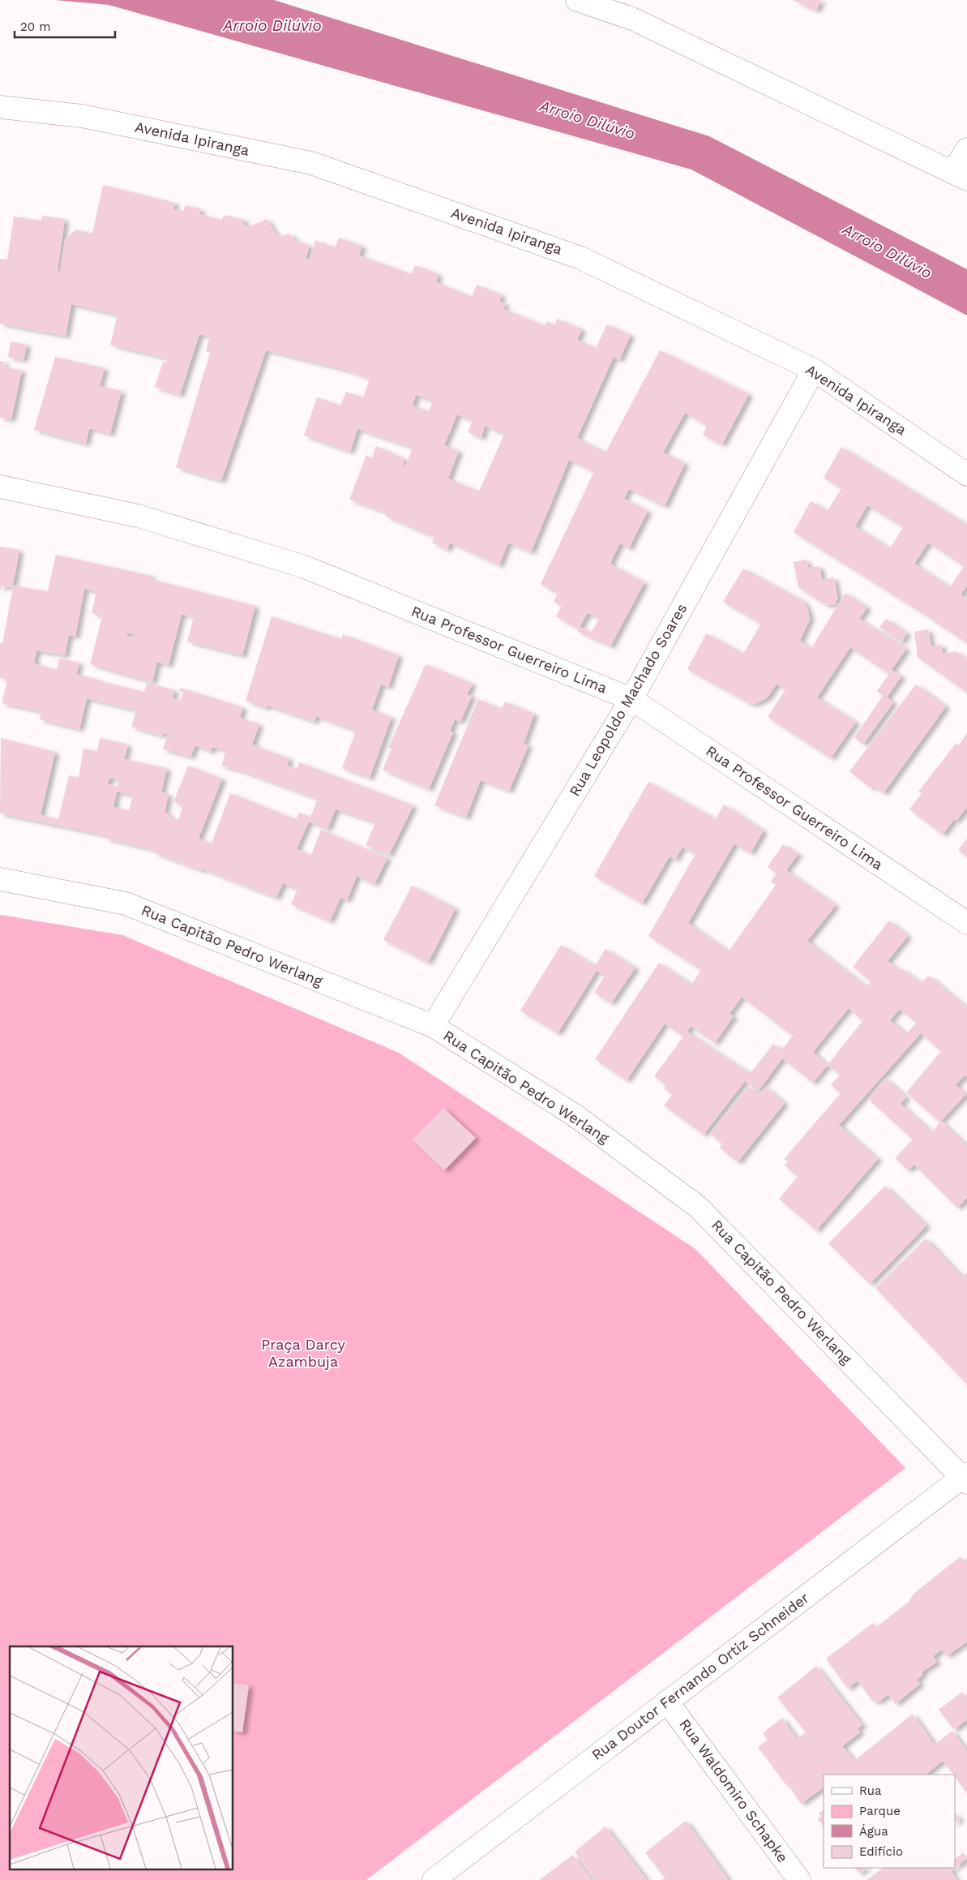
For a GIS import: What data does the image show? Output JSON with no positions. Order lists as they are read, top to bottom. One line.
{"streets":{"street":["Avenida Ipiranga","Rua Professor Guerreiro Lima","Rua Leopoldo Machado Soares","Rua Capitão Pedro Werlang","Rua Doutor Fernando Ortiz Schneider","Rua Waldomiro Schapke"]},"crossings":[["Avenida Ipiranga","Rua Leopoldo Machado Soares"],["Rua Professor Guerreiro Lima","Rua Leopoldo Machado Soares"],["Rua Leopoldo Machado Soares","Rua Capitão Pedro Werlang"],["Rua Capitão Pedro Werlang","Rua Doutor Fernando Ortiz Schneider"],["Rua Doutor Fernando Ortiz Schneider","Rua Waldomiro Schapke"]],"water":["Arroio Dilúvio"],"parks":["Praça Darcy Azambuja"],"legend":["Rua","Parque","Água","Edifício"],"scale_bar":"20 m"}
